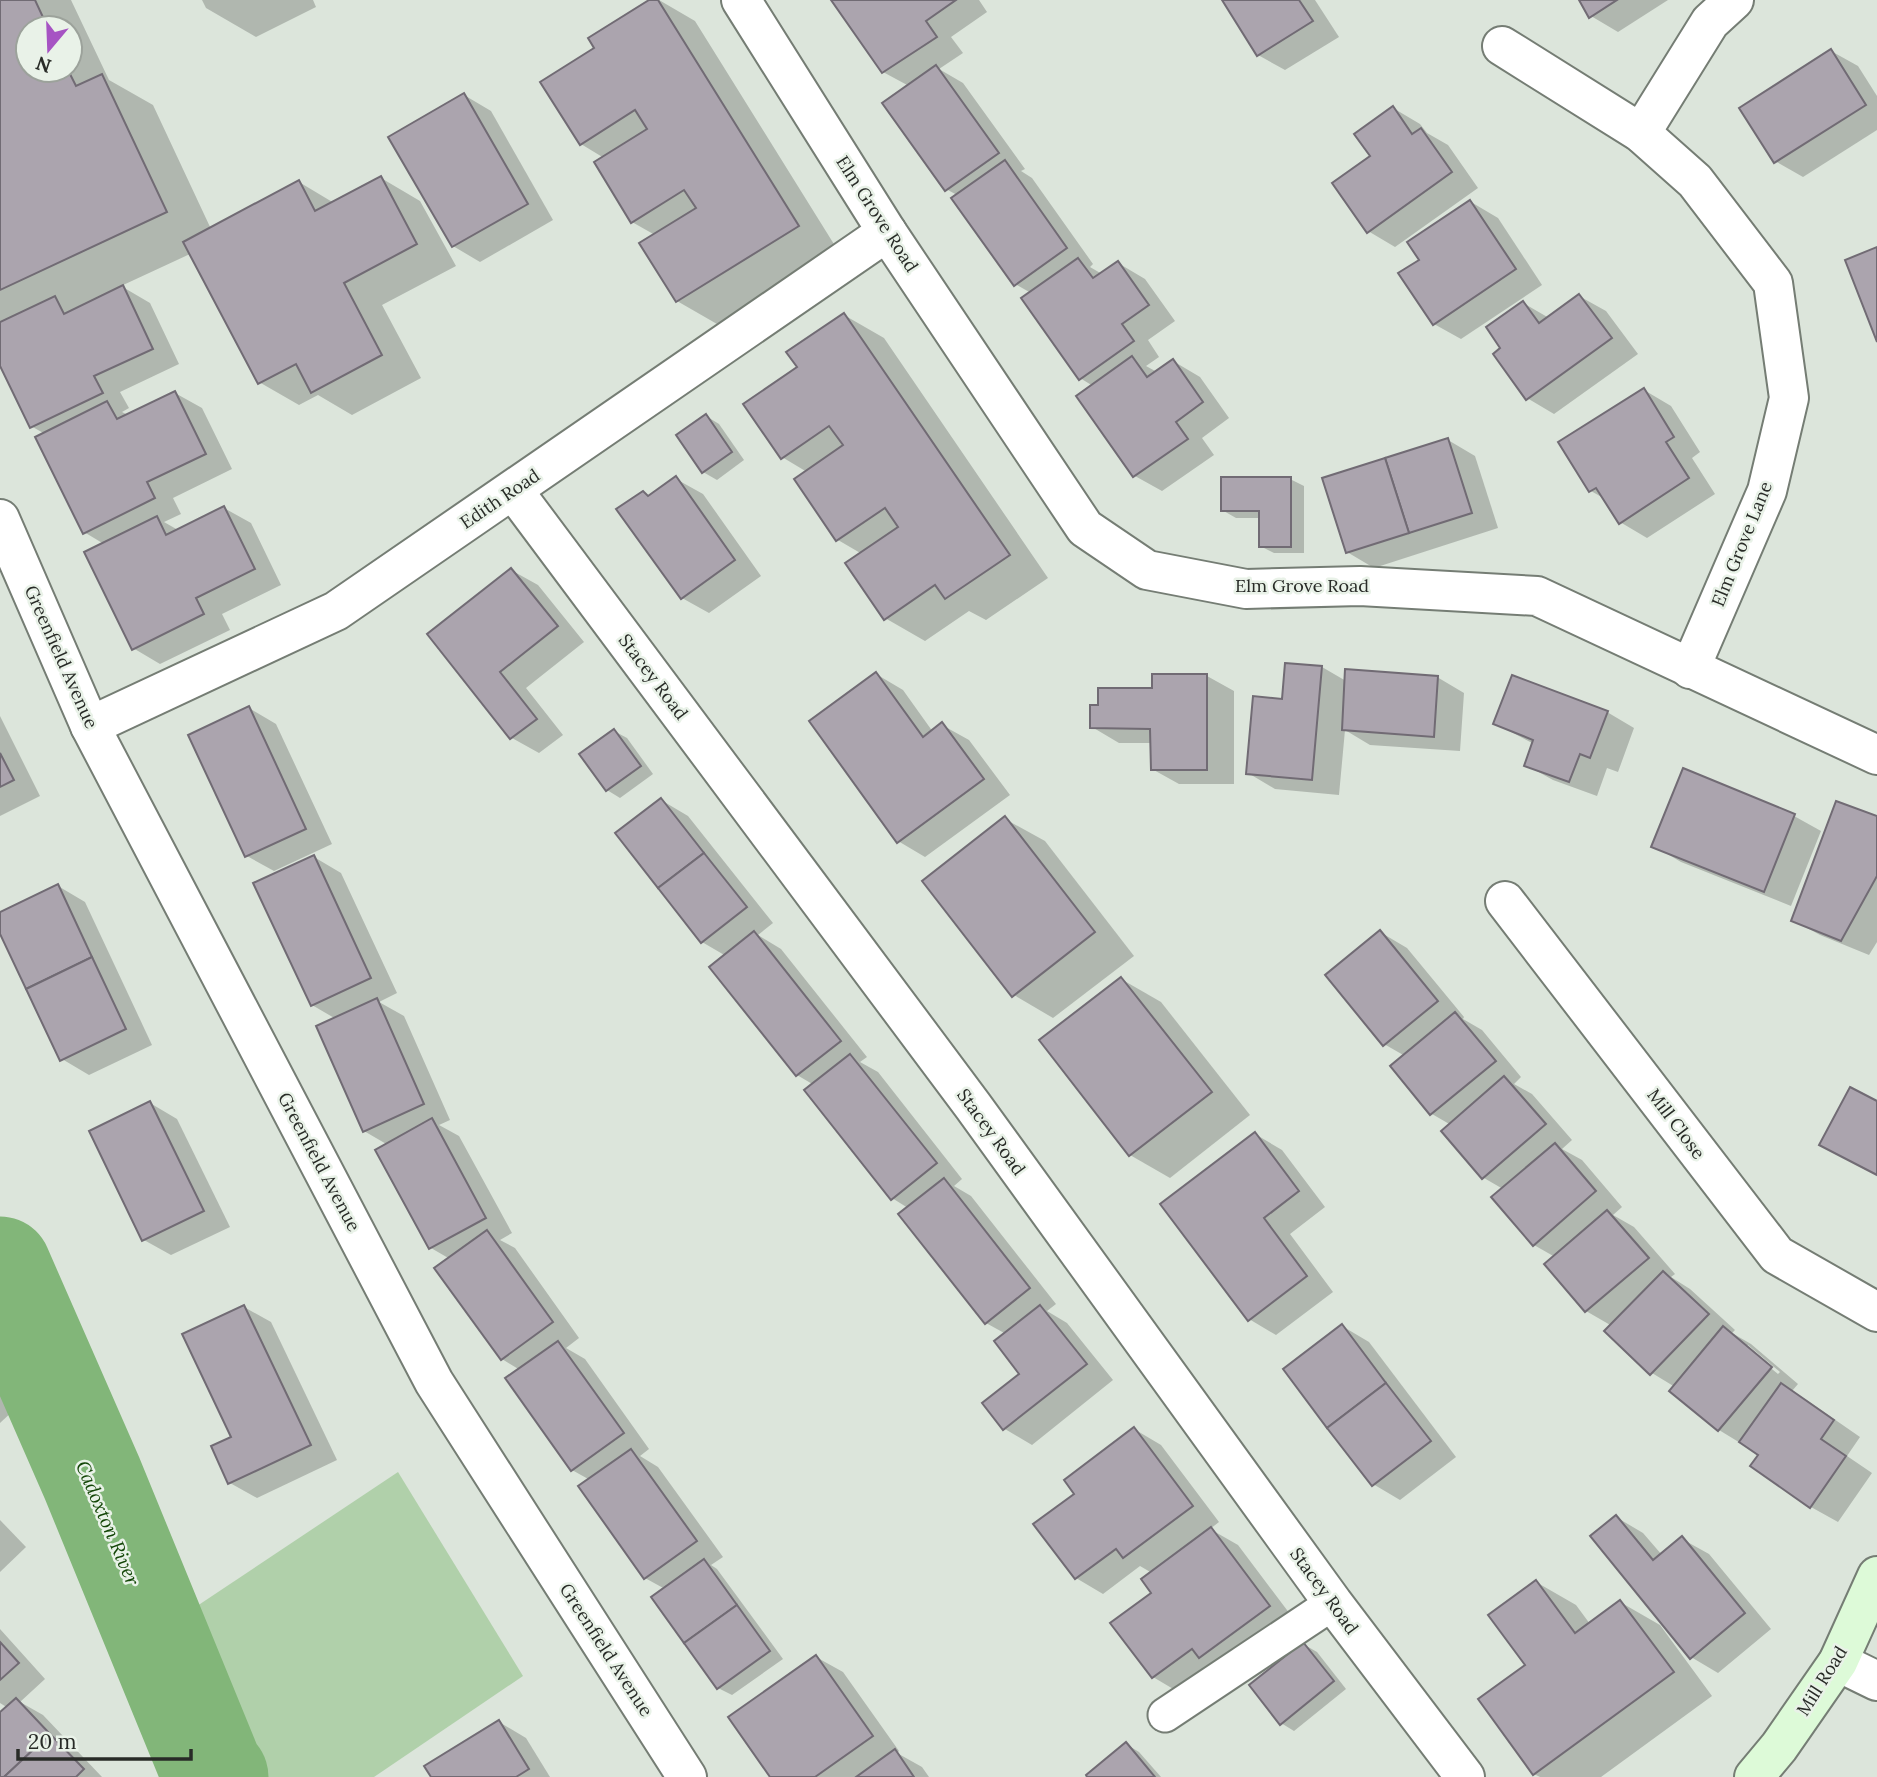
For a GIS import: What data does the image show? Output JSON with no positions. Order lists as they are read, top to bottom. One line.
{"streets":{"street":["Elm Grove Road","Edith Road","Elm Grove Lane","Greenfield Avenue","Stacey Road","Mill Close","Mill Road"]},"crossings":[["Elm Grove Road","Edith Road"],["Elm Grove Road","Elm Grove Lane"],["Edith Road","Greenfield Avenue"],["Edith Road","Stacey Road"]],"water":["Cadoxton River"],"scale_bar":"20 m","north":"bottom"}
